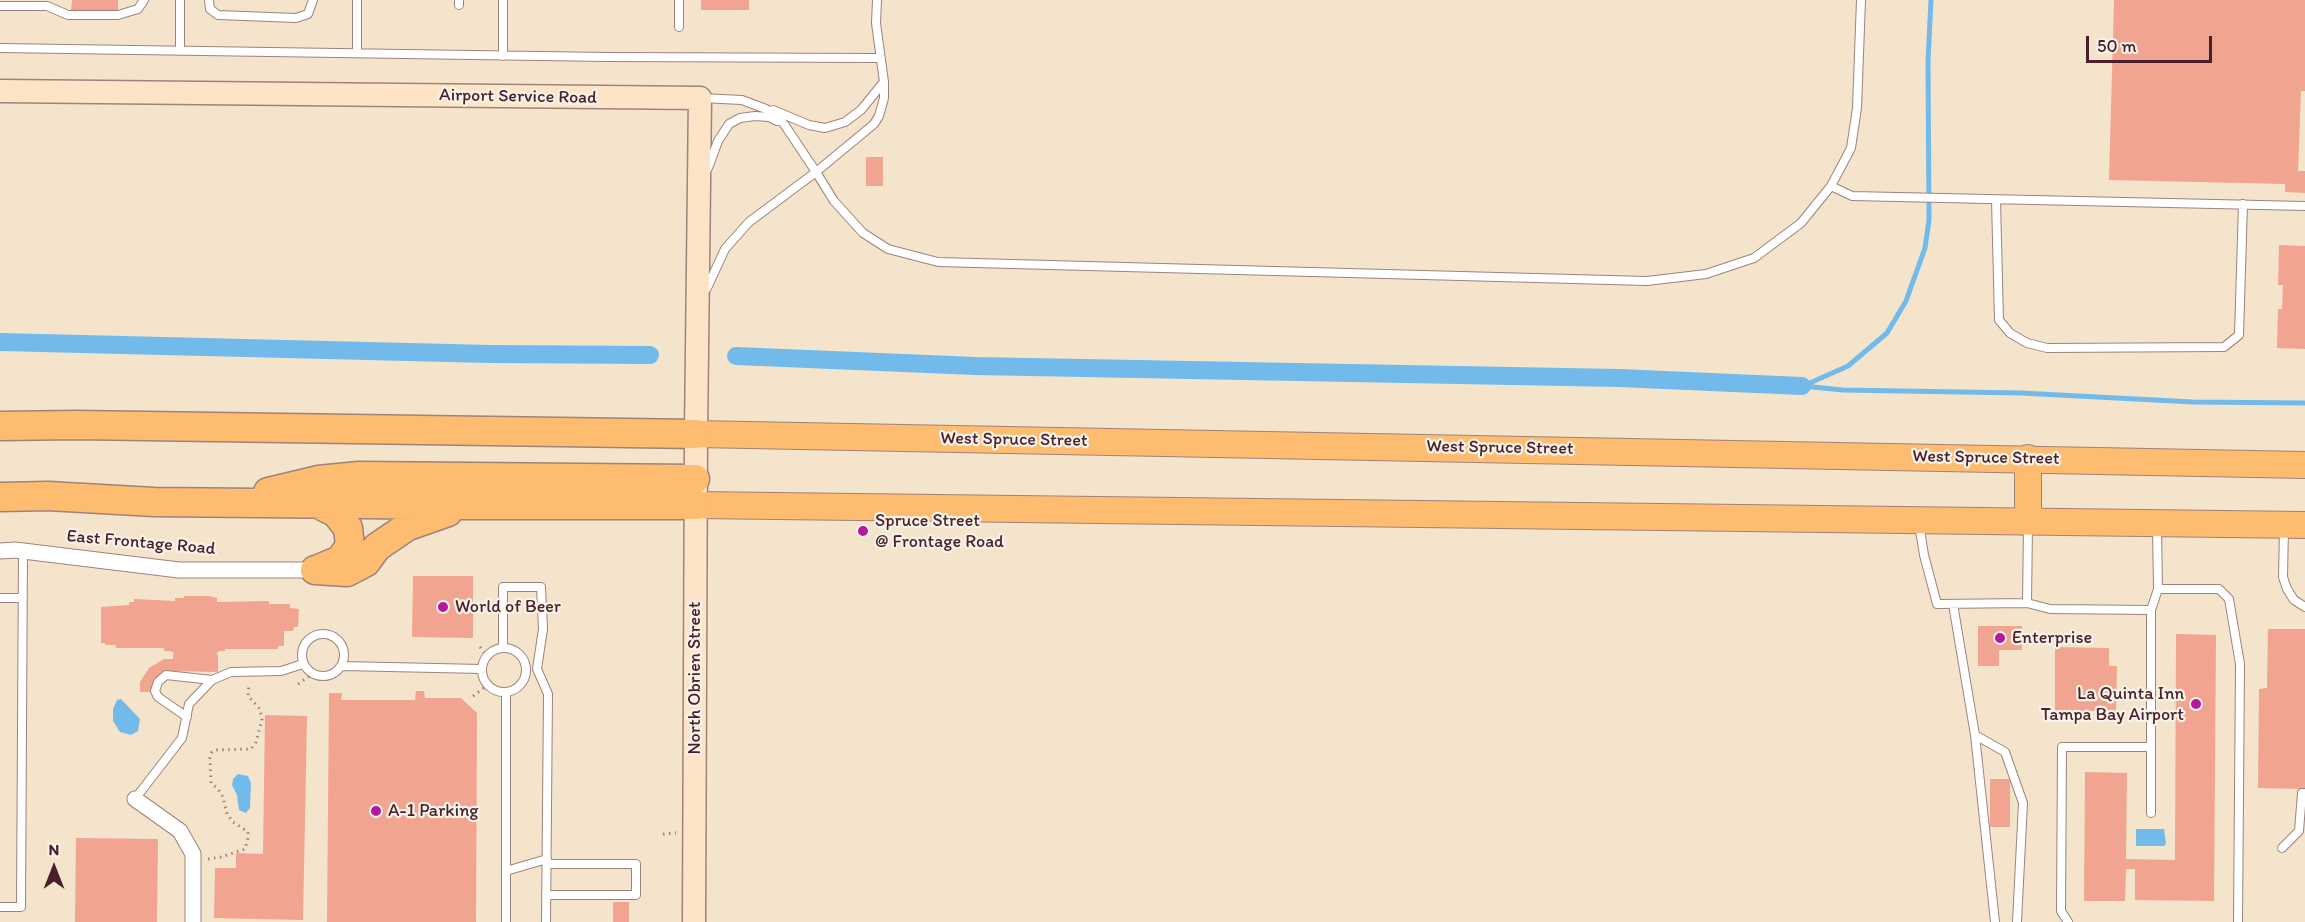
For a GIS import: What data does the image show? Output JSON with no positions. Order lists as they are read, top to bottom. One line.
{"streets":{"main road":["West Spruce Street"],"street":["Airport Service Road","East Frontage Road","North Obrien Street"]},"crossings":[["West Spruce Street","North Obrien Street"]],"places":["Spruce Street @ Frontage Road","World of Beer","Enterprise","La Quinta Inn Tampa Bay Airport","A-1 Parking"],"scale_bar":"50 m","north":"top"}
